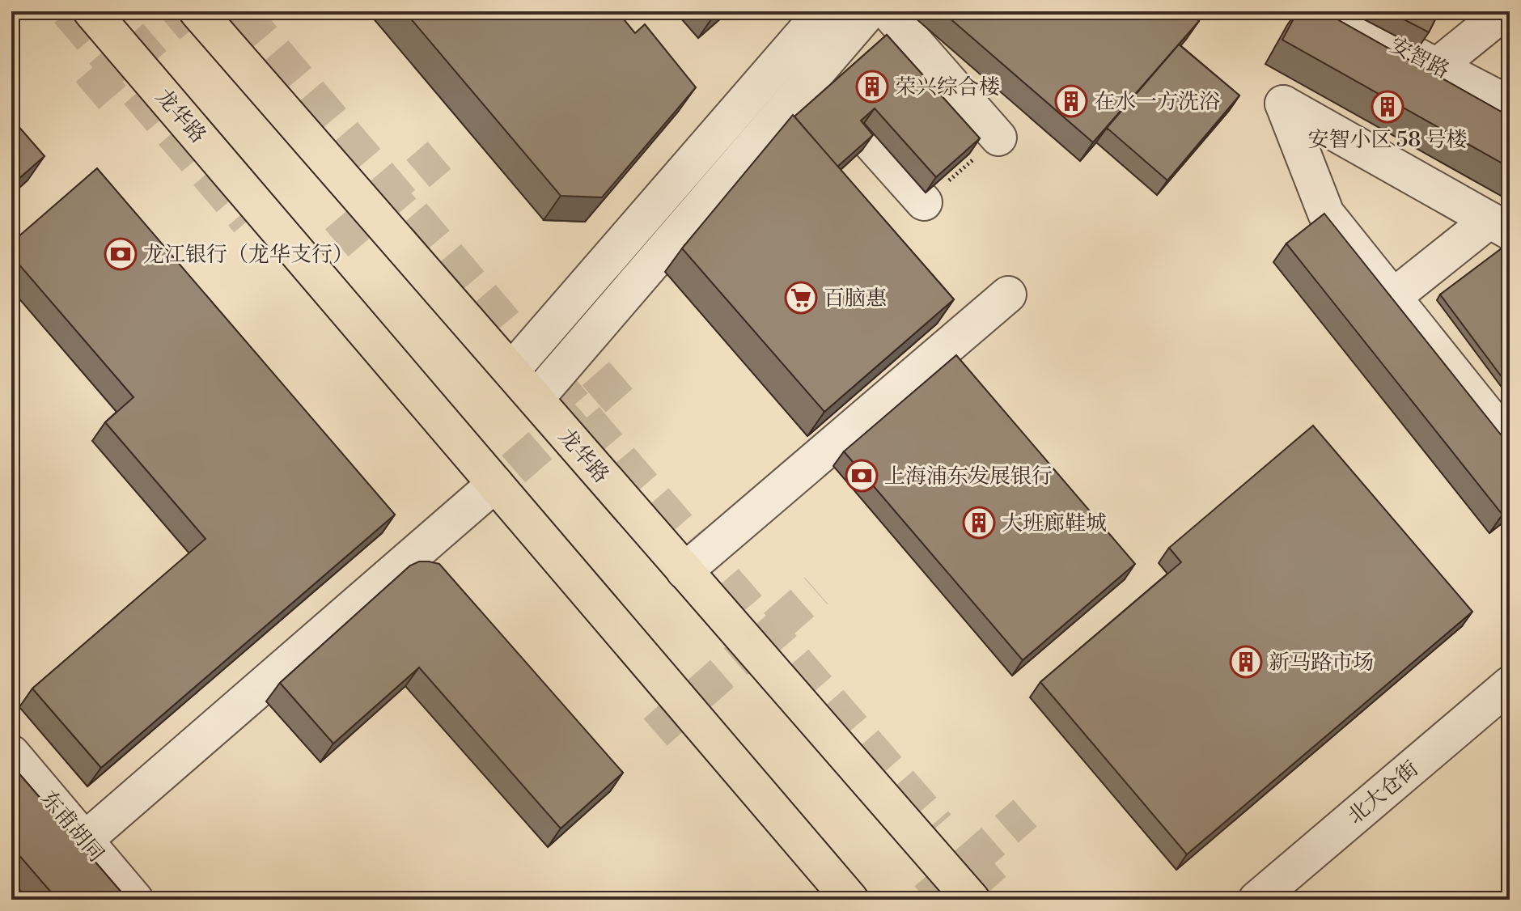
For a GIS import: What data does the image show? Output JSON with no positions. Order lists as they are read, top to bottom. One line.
{"streets":{"main road":["龙华路"],"street":["安智路","北大仓街","东甫胡同"]},"places":{"building":["荣兴综合楼","在水一方洗浴","安智小区 58 号楼","大班廊鞋城","新马路市场"],"bank":["龙江银行（龙华支行）","上海浦东发展银行"],"supermarket":["百脑惠"]}}
